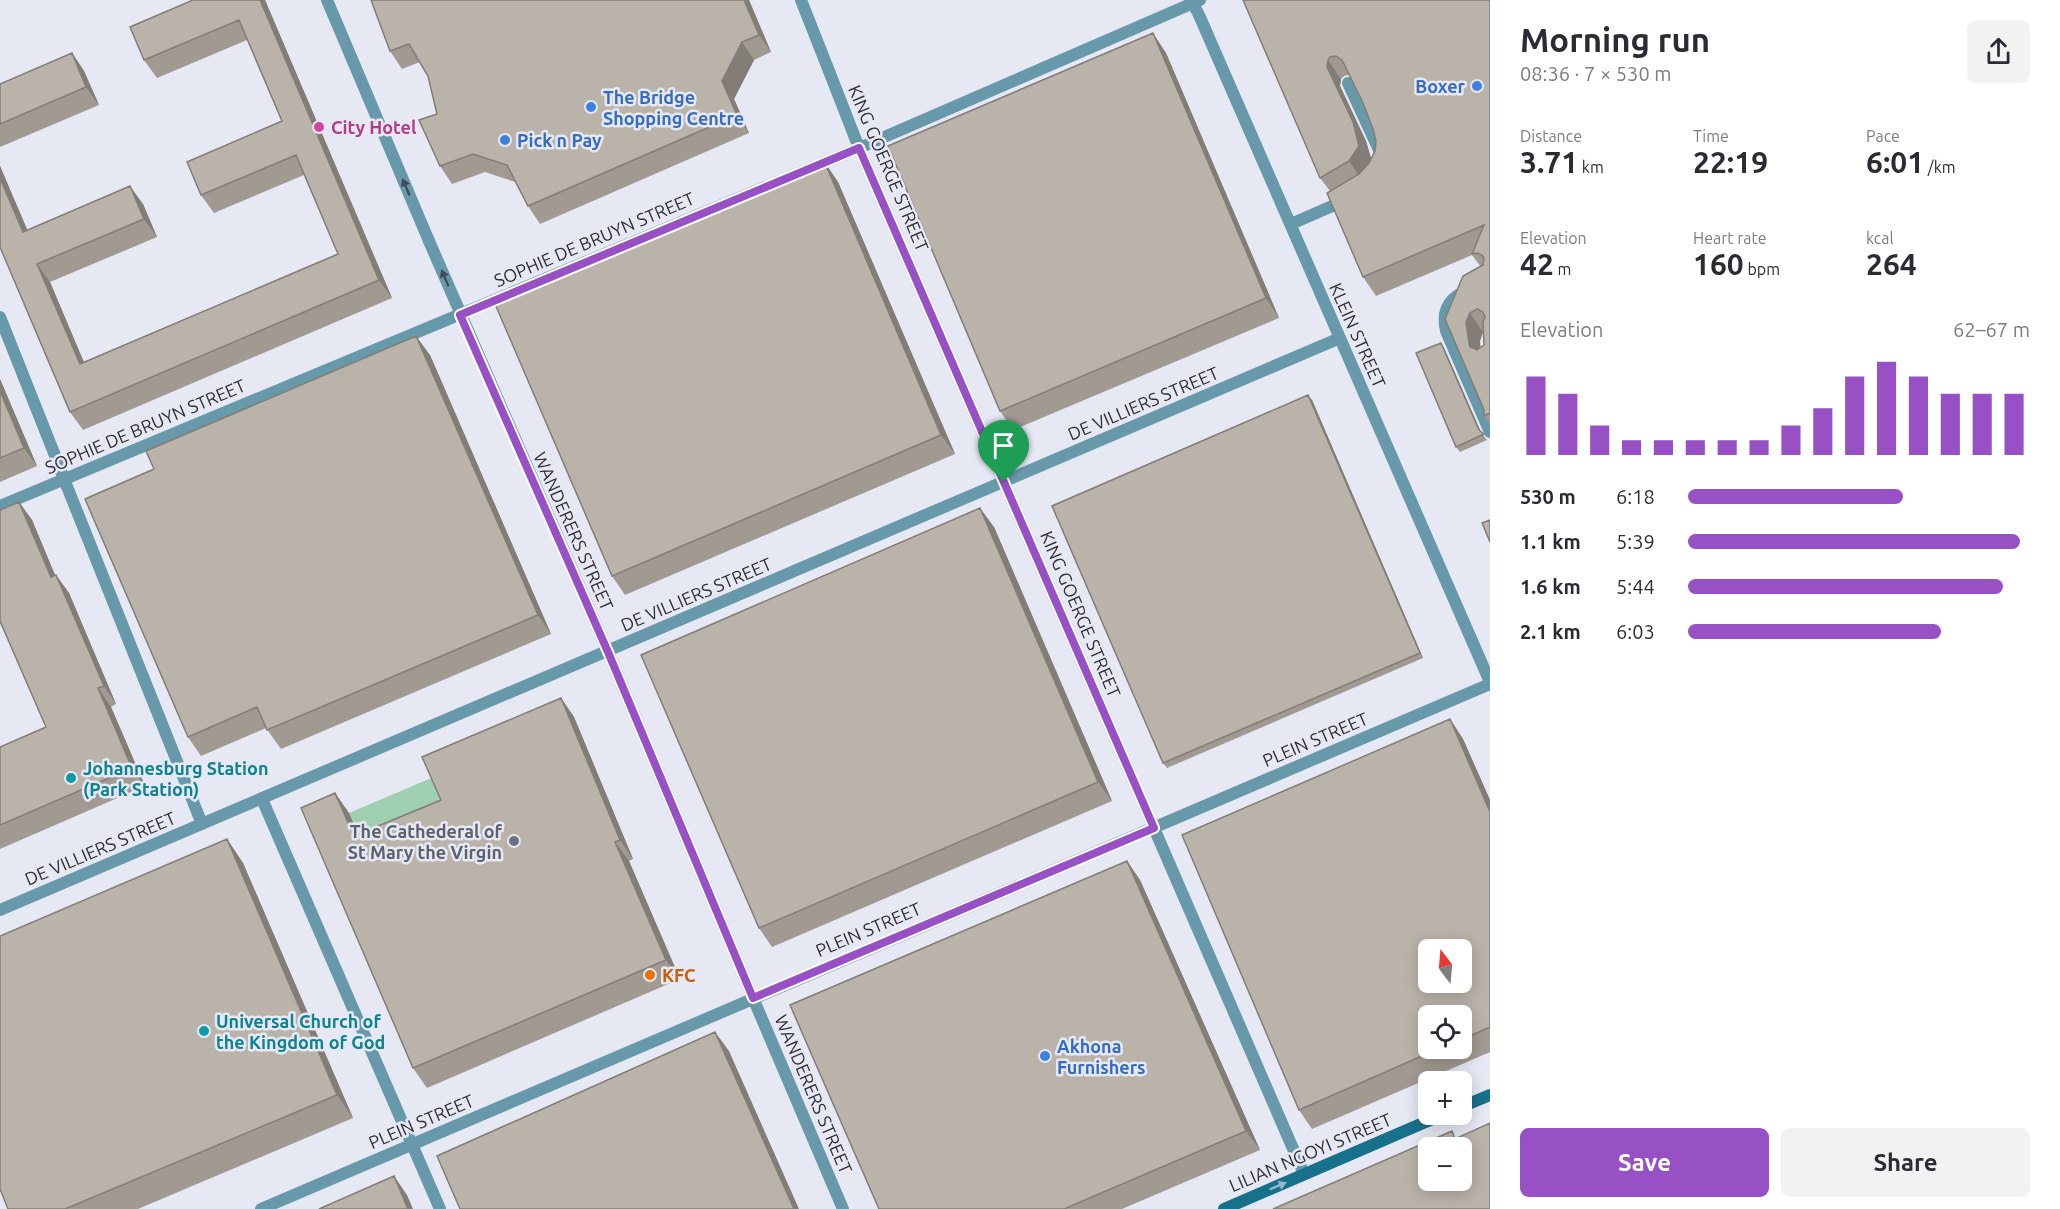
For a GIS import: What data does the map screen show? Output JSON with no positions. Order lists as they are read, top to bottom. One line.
{"streets":{"street":["KING GOERGE STREET","SOPHIE DE BRUYN STREET","KLEIN STREET","DE VILLIERS STREET","WANDERERS STREET","PLEIN STREET","LILIAN NGOYI STREET"]},"crossings":[["KING GOERGE STREET","SOPHIE DE BRUYN STREET"],["KING GOERGE STREET","DE VILLIERS STREET"],["KING GOERGE STREET","PLEIN STREET"],["KING GOERGE STREET","LILIAN NGOYI STREET"],["SOPHIE DE BRUYN STREET","KLEIN STREET"],["SOPHIE DE BRUYN STREET","WANDERERS STREET"],["KLEIN STREET","DE VILLIERS STREET"],["KLEIN STREET","PLEIN STREET"],["DE VILLIERS STREET","WANDERERS STREET"],["WANDERERS STREET","PLEIN STREET"]],"one_way":["LILIAN NGOYI STREET"],"places":["Boxer","The Bridge Shopping Centre","City Hotel","Pick n Pay","Johannesburg Station (Park Station)","The Cathederal of St Mary the Virgin","KFC","Universal Church of the Kingdom of God","Akhona Furnishers"],"north":"top","page":{"heading":["Morning run","08:36 · 7 × 530 m"],"stats":[["Distance","3.71 km"],["Time","22:19"],["Pace","6:01 /km"],["Elevation","42 m"],["Heart rate","160 bpm"],["kcal","264"]],"chart":["Elevation","62–67 m"],"list":[{"name":"530 m","note":"6:18"},{"name":"1.1 km","note":"5:39"},{"name":"1.6 km","note":"5:44"},{"name":"2.1 km","note":"6:03"}],"map_buttons":["+","−"],"buttons":["Save","Share"]}}
